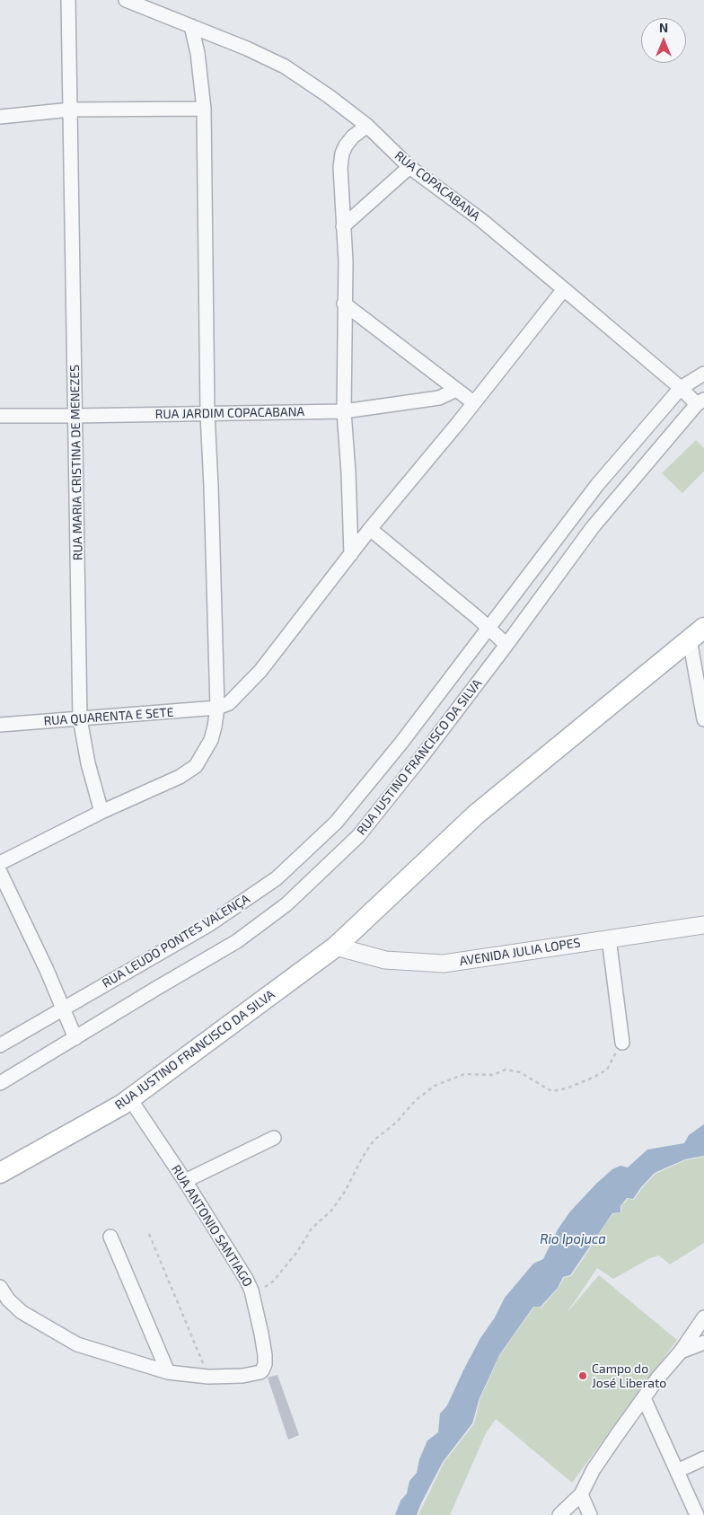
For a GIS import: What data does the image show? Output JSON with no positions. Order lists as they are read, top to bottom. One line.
{"streets":{"main road":["RUA JUSTINO FRANCISCO DA SILVA"],"street":["RUA COPACABANA","RUA JARDIM COPACABANA","RUA MARIA CRISTINA DE MENEZES","RUA QUARENTA E SETE","RUA LEUDO PONTES VALENÇA","AVENIDA JULIA LOPES","RUA ANTONIO SANTIAGO"]},"crossings":[["RUA COPACABANA","RUA JUSTINO FRANCISCO DA SILVA"],["RUA COPACABANA","RUA LEUDO PONTES VALENÇA"],["RUA JARDIM COPACABANA","RUA MARIA CRISTINA DE MENEZES"],["RUA MARIA CRISTINA DE MENEZES","RUA QUARENTA E SETE"],["RUA JUSTINO FRANCISCO DA SILVA","AVENIDA JULIA LOPES"],["RUA JUSTINO FRANCISCO DA SILVA","RUA ANTONIO SANTIAGO"]],"water":["Rio Ipojuca"],"places":["Campo do José Liberato"],"north":"top"}
